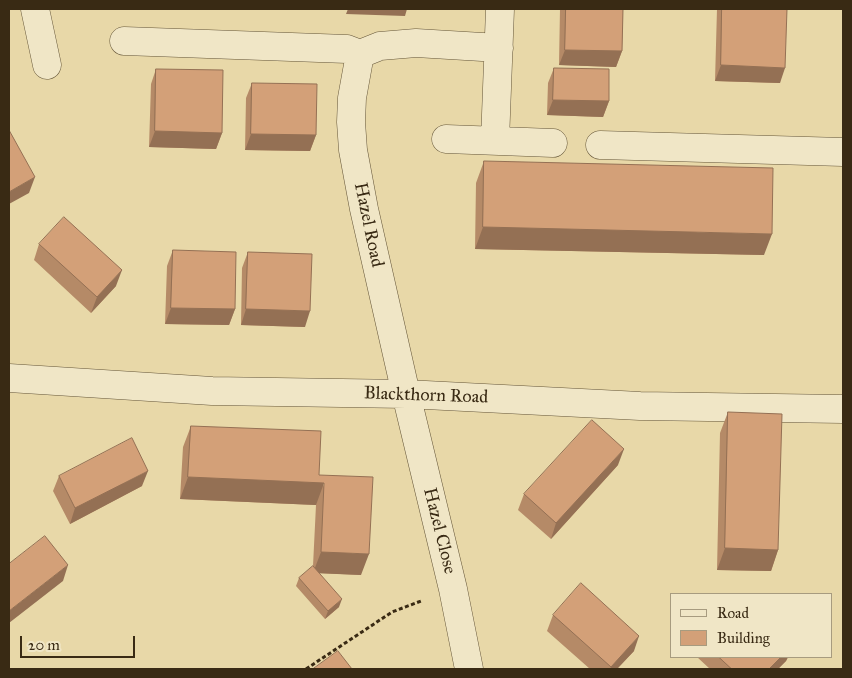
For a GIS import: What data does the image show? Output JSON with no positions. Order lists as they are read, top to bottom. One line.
{"streets":{"street":["Hazel Road","Blackthorn Road","Hazel Close"]},"crossings":[["Hazel Road","Blackthorn Road"],["Hazel Road","Hazel Close"],["Blackthorn Road","Hazel Close"]],"legend":["Road","Building"],"scale_bar":"20 m"}
